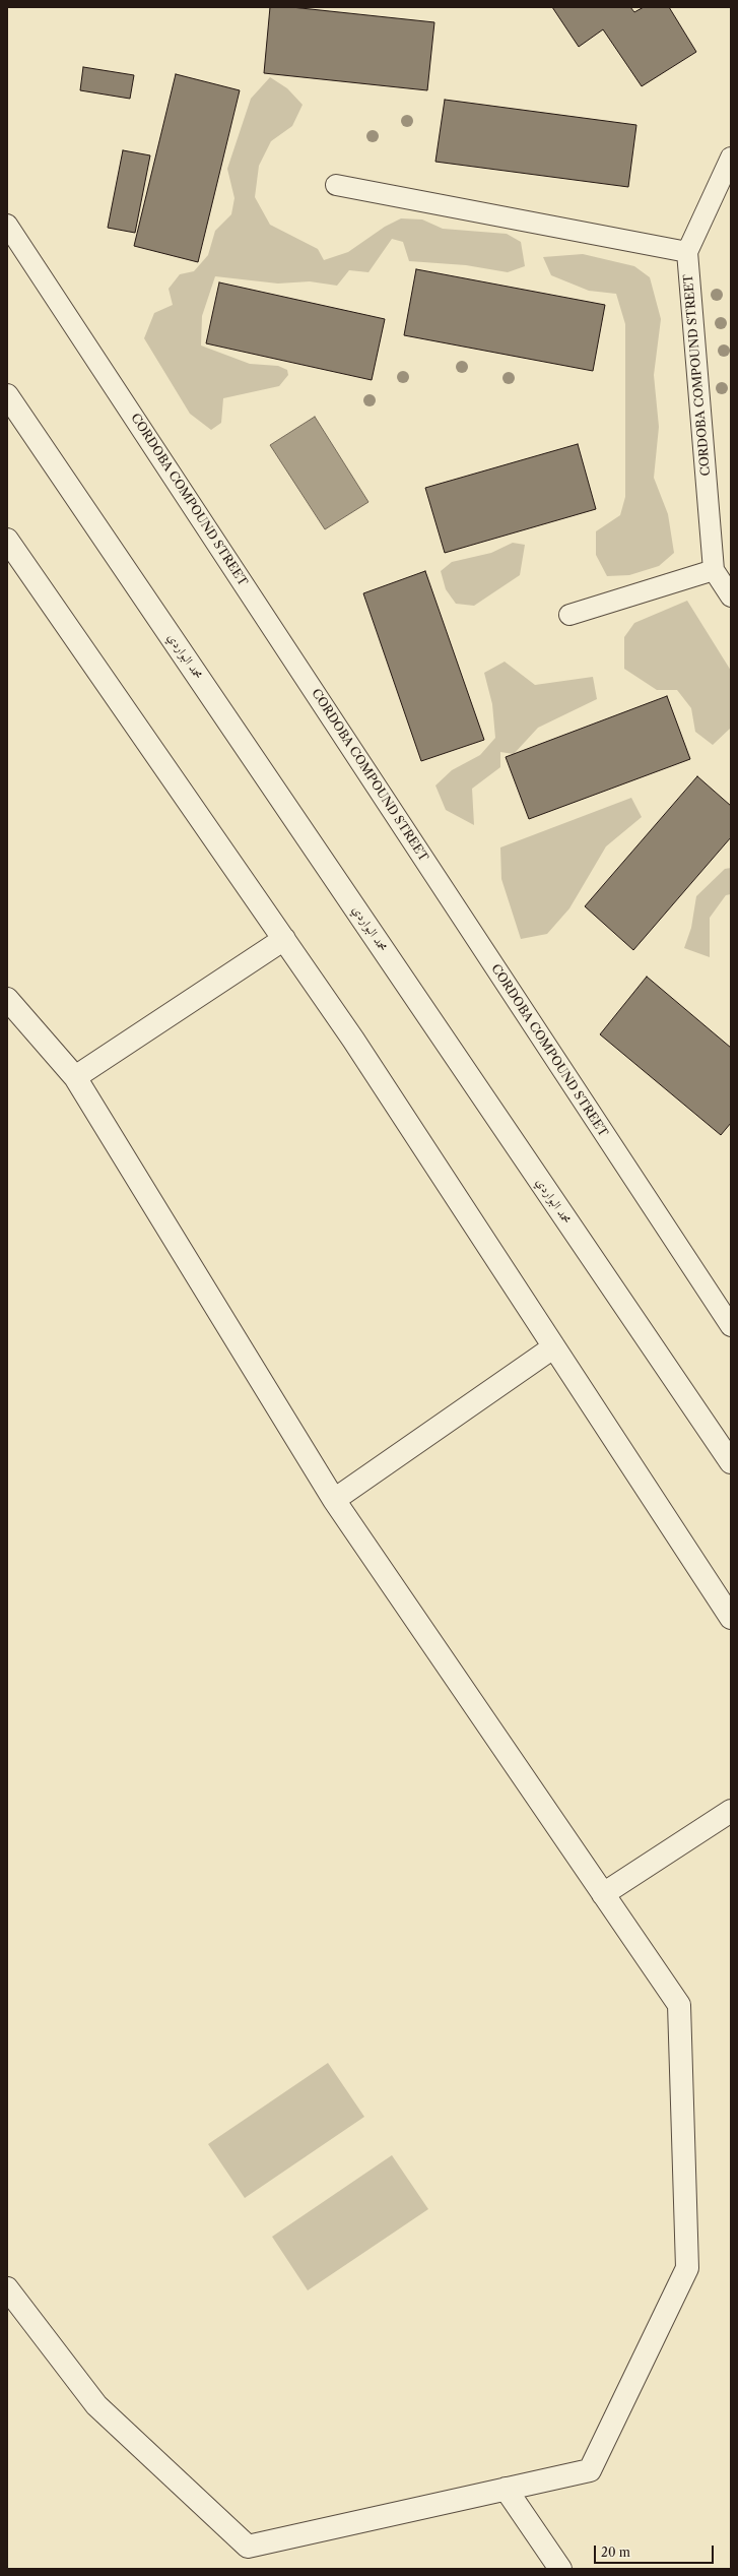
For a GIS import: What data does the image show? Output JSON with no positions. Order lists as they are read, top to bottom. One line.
{"streets":{"street":["محمد البواردي"],"lane":["CORDOBA COMPOUND STREET"]},"scale_bar":"20 m"}
